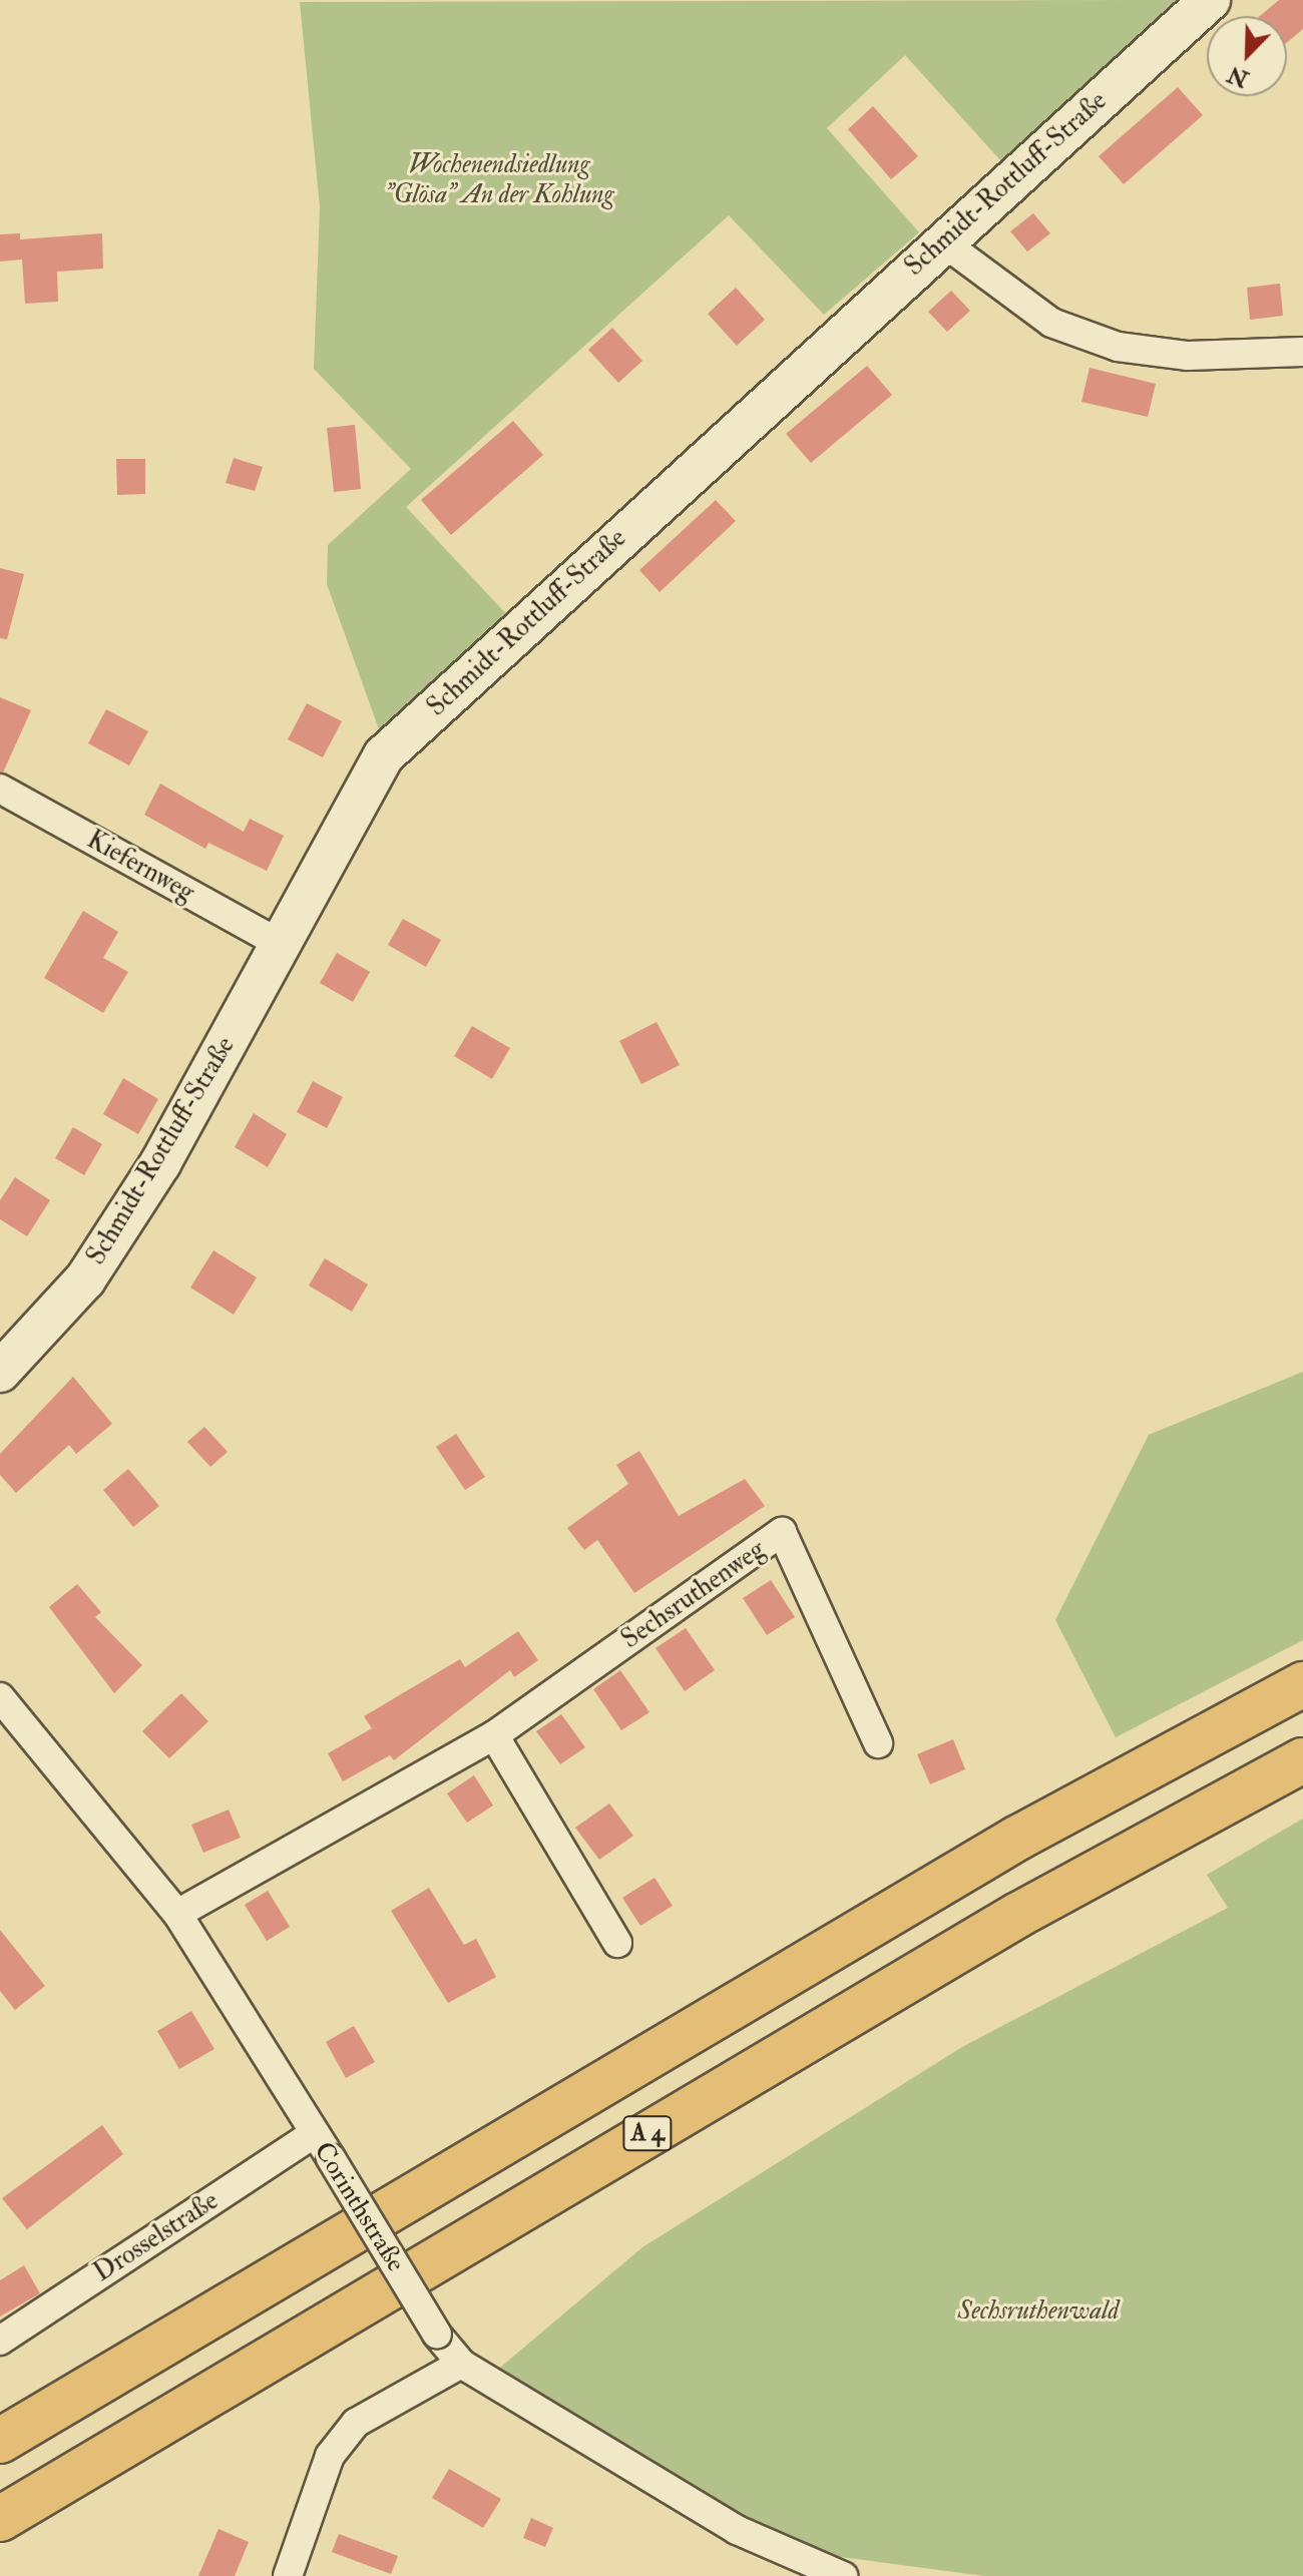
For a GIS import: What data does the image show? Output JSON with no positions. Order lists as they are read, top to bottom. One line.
{"streets":{"highway":["A 4"],"street":["Schmidt-Rottluff-Straße","Kiefernweg","Sechsruthenweg","Corinthstraße","Drosselstraße"]},"crossings":[["Schmidt-Rottluff-Straße","Kiefernweg"],["Sechsruthenweg","Corinthstraße"],["Corinthstraße","Drosselstraße"]],"parks":["Wochenendsiedlung \"Glösa\" An der Kohlung","Sechsruthenwald"],"north":"bottom left"}
